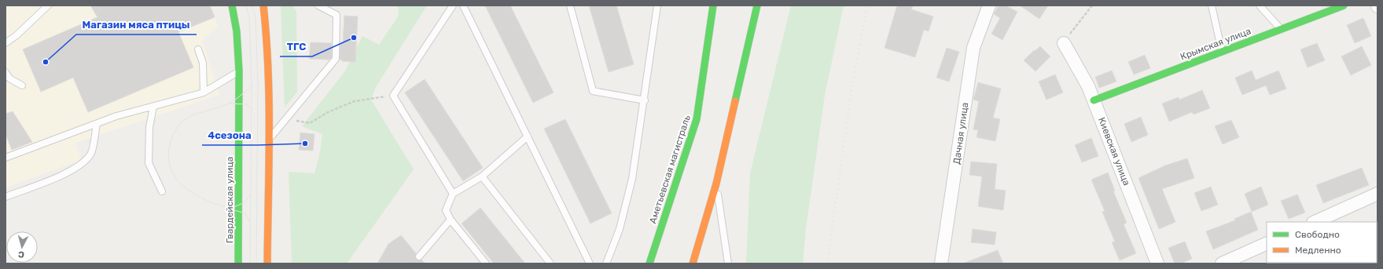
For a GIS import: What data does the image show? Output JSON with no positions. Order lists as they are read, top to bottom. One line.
{"streets":{"main road":["Крымская улица","Аметьевская магистраль","Гвардейская улица"],"street":["Дачная улица","Киевская улица"]},"crossings":[["Крымская улица","Киевская улица"]],"places":["ТГС","Магазин мяса птицы","4сезона"],"legend":["Свободно","Медленно"],"north":"bottom"}
